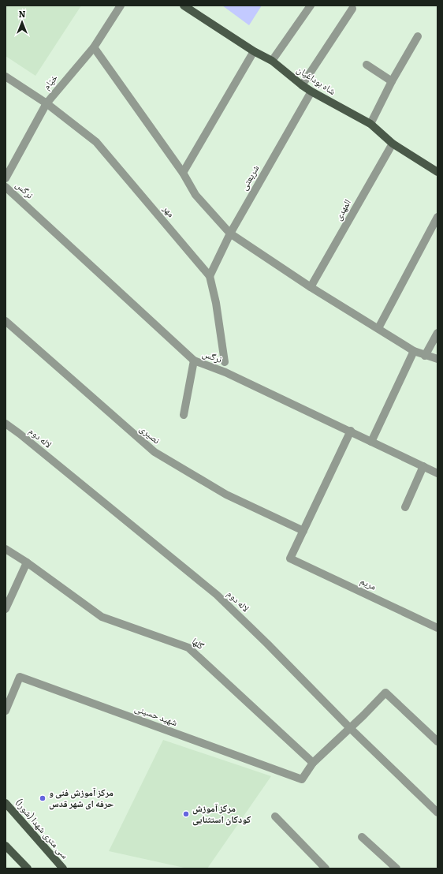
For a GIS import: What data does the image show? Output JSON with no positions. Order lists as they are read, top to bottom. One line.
{"streets":{"main road":["شاه بوداغیان","سی متری شهدا (شورا)"],"street":["خیّام","شریعتی","نرگس","المهدی","مهر","نصیری","لاله دوم","مریم","گلها","شهید حسینی"]},"crossings":[["شاه بوداغیان","شریعتی"],["شاه بوداغیان","المهدی"],["خیّام","مهر"],["شریعتی","مهر"],["نصیری","مریم"],["گلها","شهید حسینی"]],"places":["مرکز آموزش فنی و حرفه ای شهر قدس","مرکز آموزش کودکان استثنایی"],"north":"top"}
